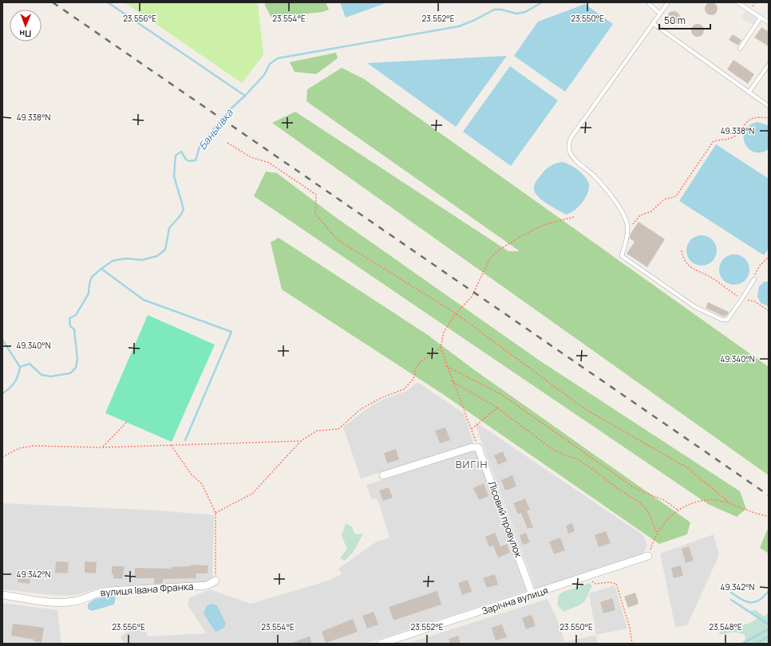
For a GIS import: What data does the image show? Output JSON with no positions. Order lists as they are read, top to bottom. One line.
{"streets":{"street":["Лісовий провулок","вулиця Івана Франка","Зарічна вулиця"]},"crossings":[["Лісовий провулок","Зарічна вулиця"]],"districts":["ВИГІН"],"water":["Баньківка"],"scale_bar":"50 m","north":"bottom","coordinates":["23.556°E","23.554°E","23.552°E","23.550°E","49.338°N","49.340°N","49.342°N","23.548°E"]}
